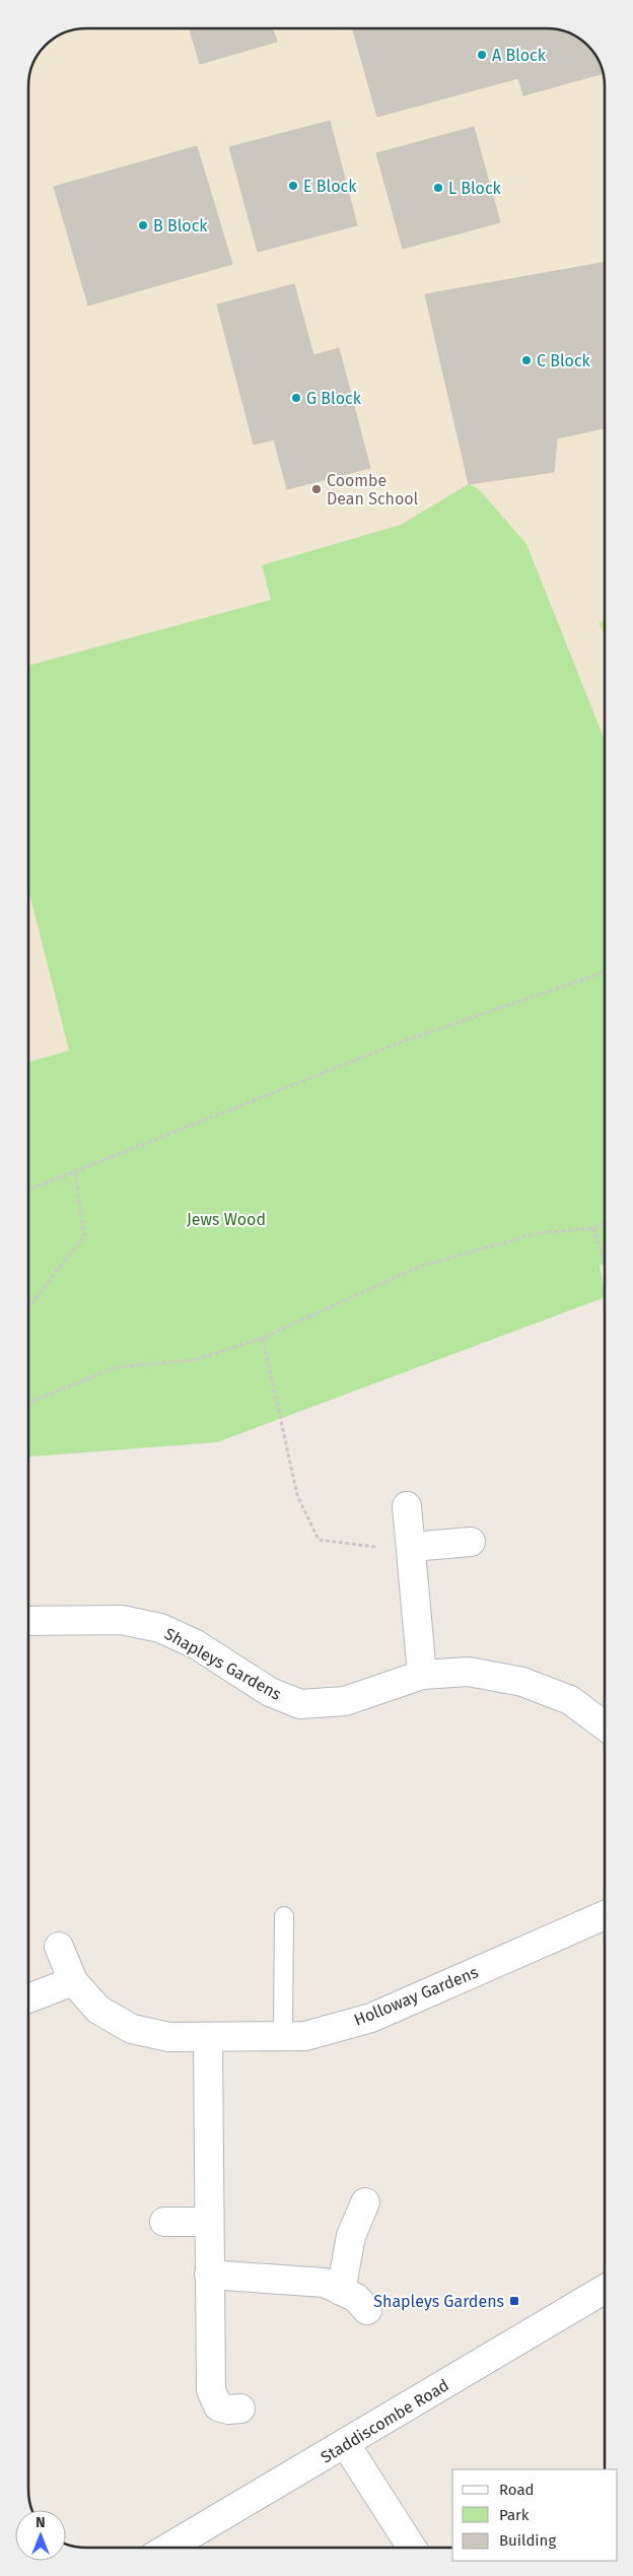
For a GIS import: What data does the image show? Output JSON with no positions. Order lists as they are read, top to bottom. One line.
{"streets":{"street":["Shapleys Gardens","Holloway Gardens","Staddiscombe Road"]},"parks":["Jews Wood"],"places":{"other":["A Block","E Block","L Block","B Block","C Block","G Block","Coombe Dean School"],"transit":["Shapleys Gardens"]},"legend":["Road","Park","Building"],"north":"top"}
